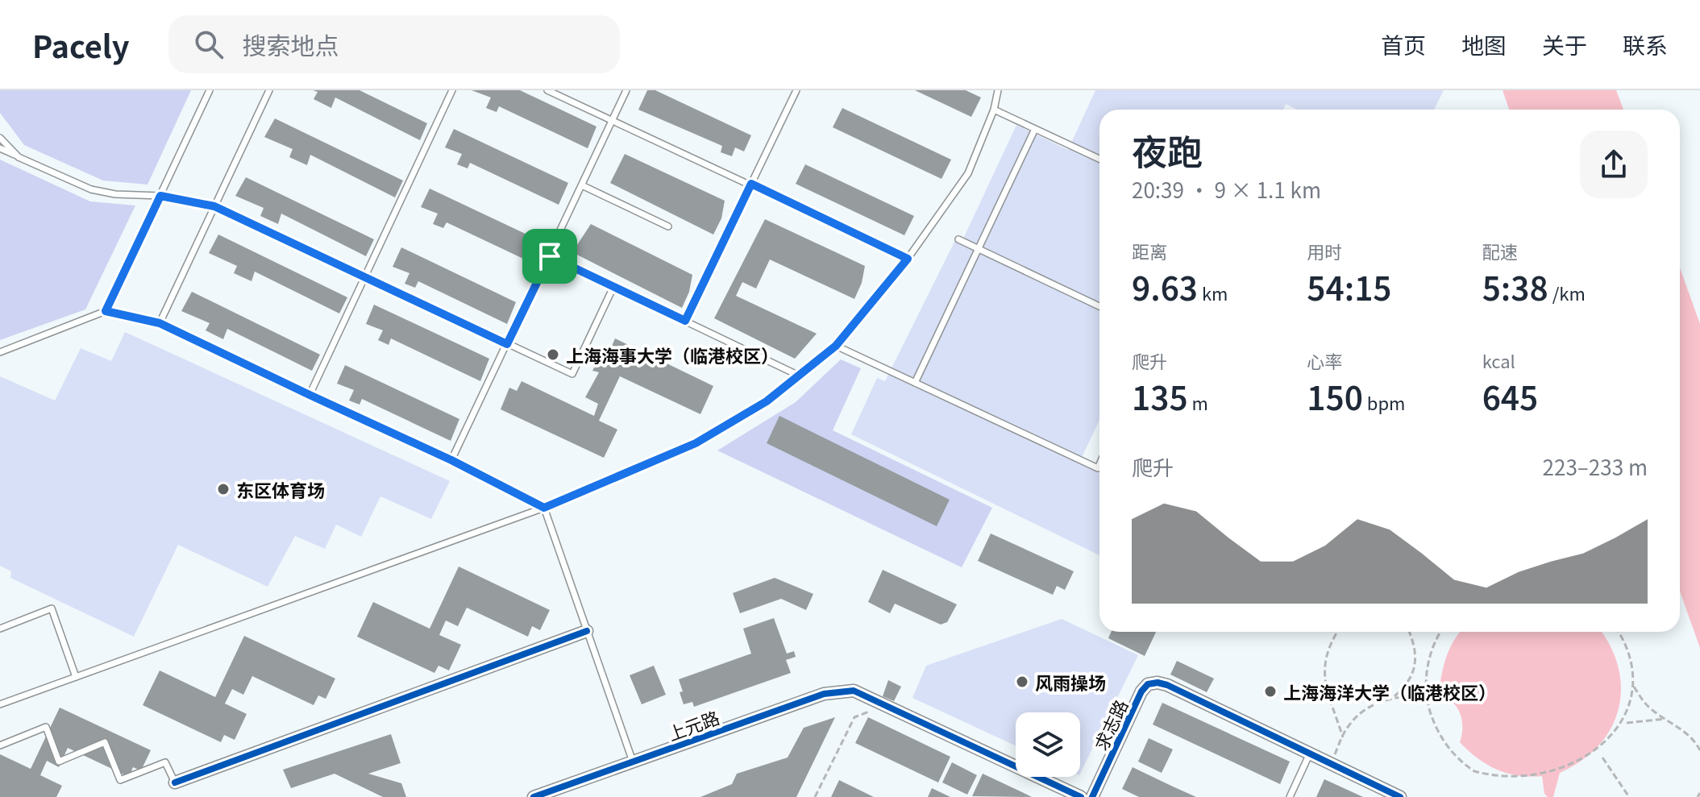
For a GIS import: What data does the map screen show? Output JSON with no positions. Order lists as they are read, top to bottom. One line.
{"streets":{"street":["上元路","求志路"]},"places":["上海海事大学（临港校区）","东区体育场","风雨操场","上海海洋大学（临港校区）"],"page":{"header":"Pacely","search":"搜索地点","nav":["首页","地图","关于","联系"],"heading":["夜跑","20:39 · 9 × 1.1 km"],"stats":[["距离","9.63 km"],["用时","54:15"],["配速","5:38 /km"],["爬升","135 m"],["心率","150 bpm"],["kcal","645"]],"chart":["爬升","223–233 m"]}}
